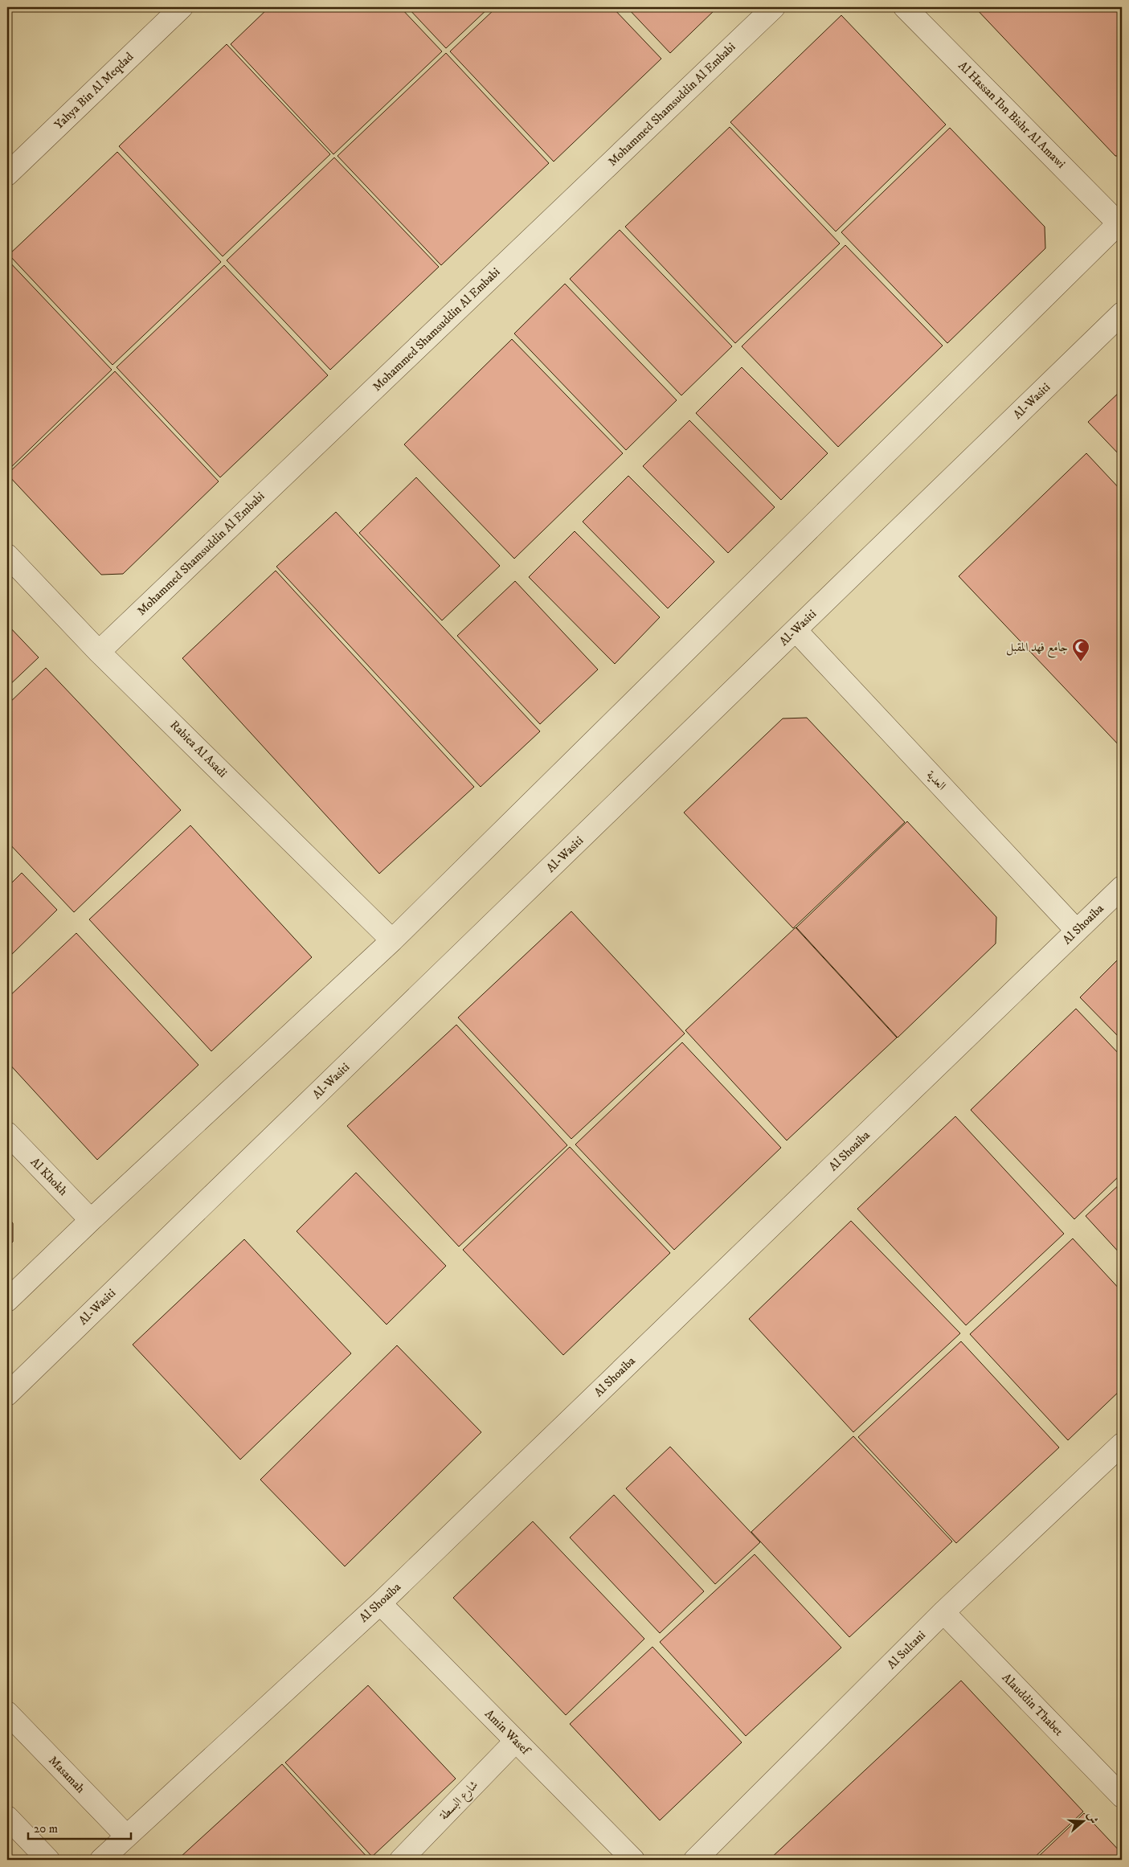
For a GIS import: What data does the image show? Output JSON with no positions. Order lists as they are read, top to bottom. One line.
{"streets":{"street":["Yahya Bin Al Meqdad","Mohammed Shamsuddin Al Embabi","Al Hassan Ibn Bishr Al Amawi","Al-Wasiti","Rabiea Al Asadi","العدية","Al Shoaiba","Al Khokh","Al Sultani","Alauddin Thabet","Amin Wasef","Masamah","شارع البسطة"]},"crossings":[["Mohammed Shamsuddin Al Embabi","Rabiea Al Asadi"],["Al-Wasiti","العدية"],["العدية","Al Shoaiba"],["Al Shoaiba","Amin Wasef"],["Al Shoaiba","Masamah"],["Al Sultani","Alauddin Thabet"],["Amin Wasef","شارع البسطة"]],"places":{"mosque":["جامع فهد المقبل"]},"scale_bar":"20 m","north":"right"}
